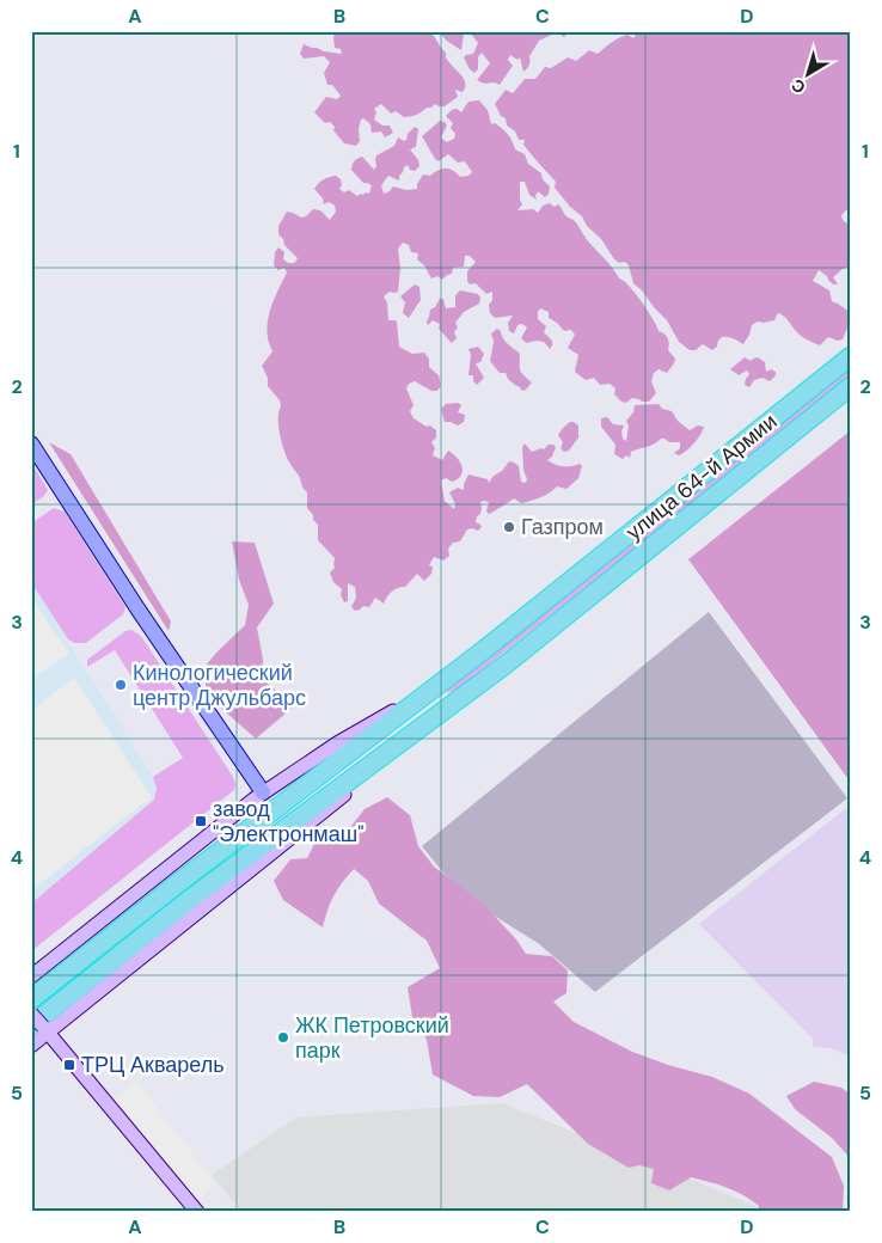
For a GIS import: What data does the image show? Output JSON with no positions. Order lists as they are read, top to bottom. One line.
{"streets":{"highway":["улица 64-й Армии"]},"places":{"other":["Газпром","Кинологический центр Джульбарс","ЖК Петровский парк"],"transit":["завод \"Электронмаш\"","ТРЦ Акварель"]},"north":"bottom left","grid":{"columns":["A","B","C","D"],"rows":["1","2","3","4","5"]}}
